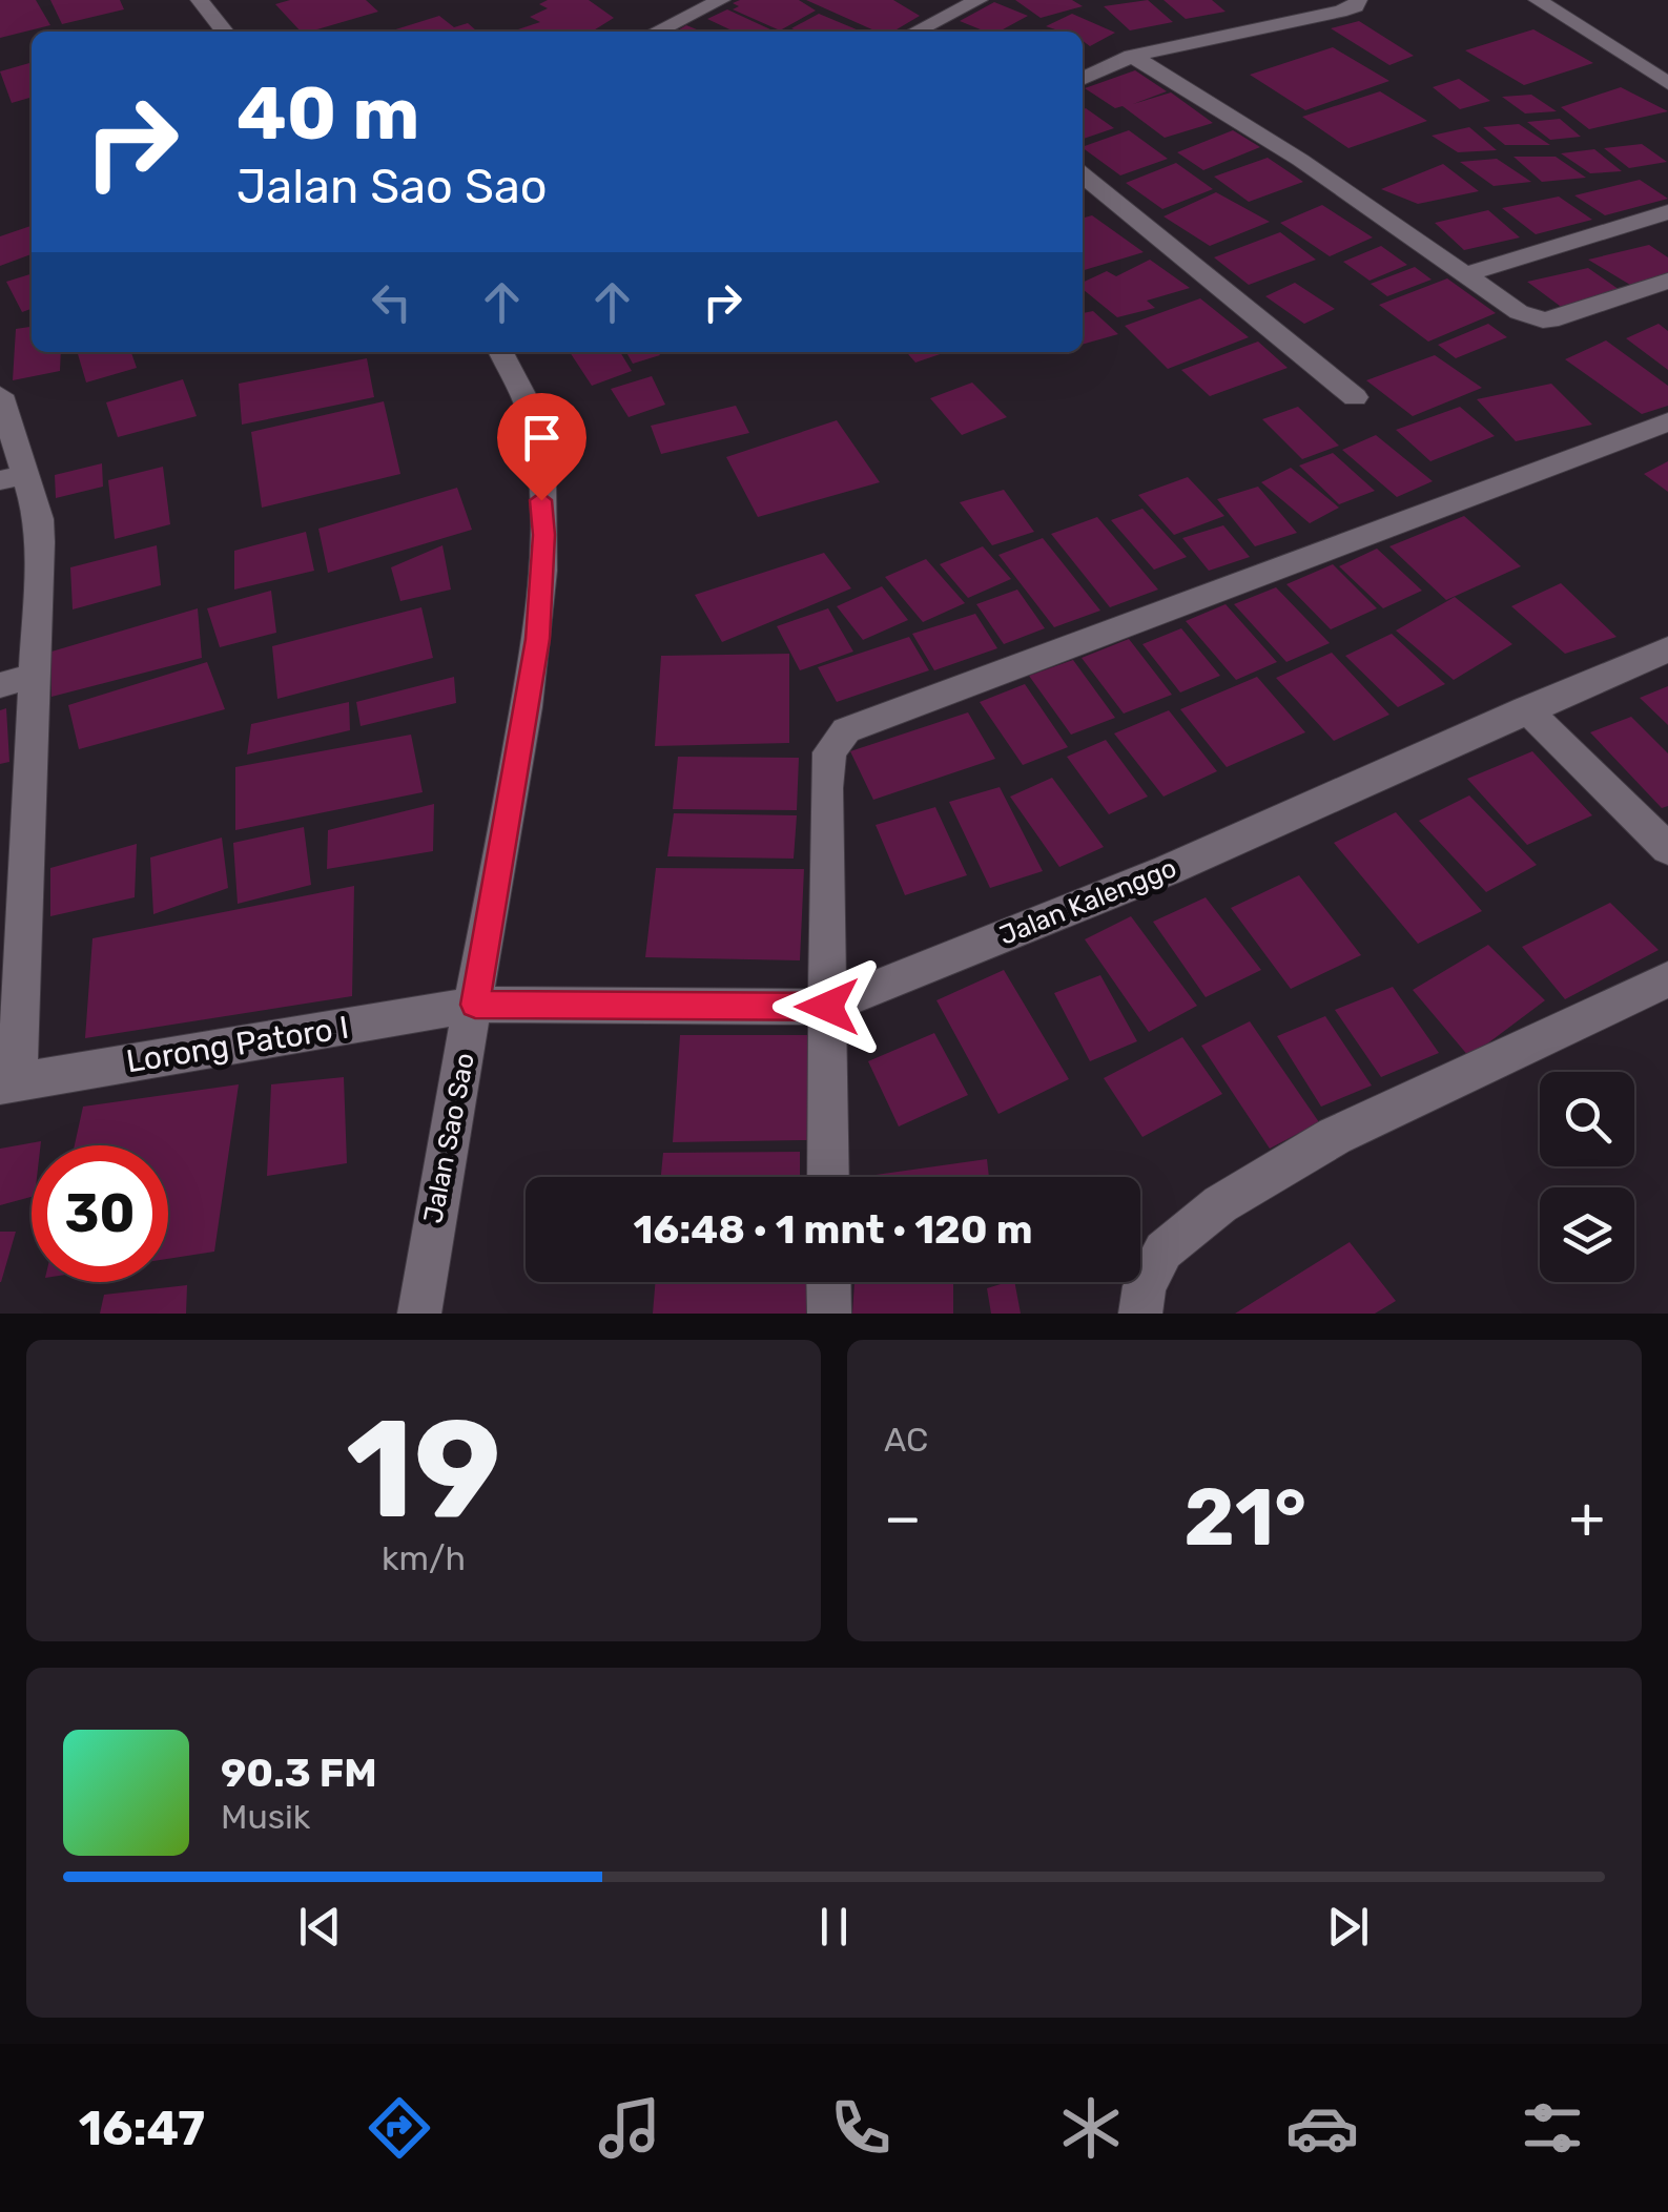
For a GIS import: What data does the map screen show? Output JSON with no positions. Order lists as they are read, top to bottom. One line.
{"streets":{"street":["Jalan Kalenggo","Lorong Patoro I","Jalan Sao Sao"]},"crossings":[["Jalan Kalenggo","Lorong Patoro I"],["Jalan Kalenggo","Jalan Sao Sao"],["Lorong Patoro I","Jalan Sao Sao"]],"page":{"turn":["40 m","Jalan Sao Sao"],"limit":"30","trip":"16:48 · 1 mnt · 120 m","tile":[["19","km/h"],"AC"],"heat":["−","21°","+"],"song":["90.3 FM","Musik"],"tabs":"16:47"}}
